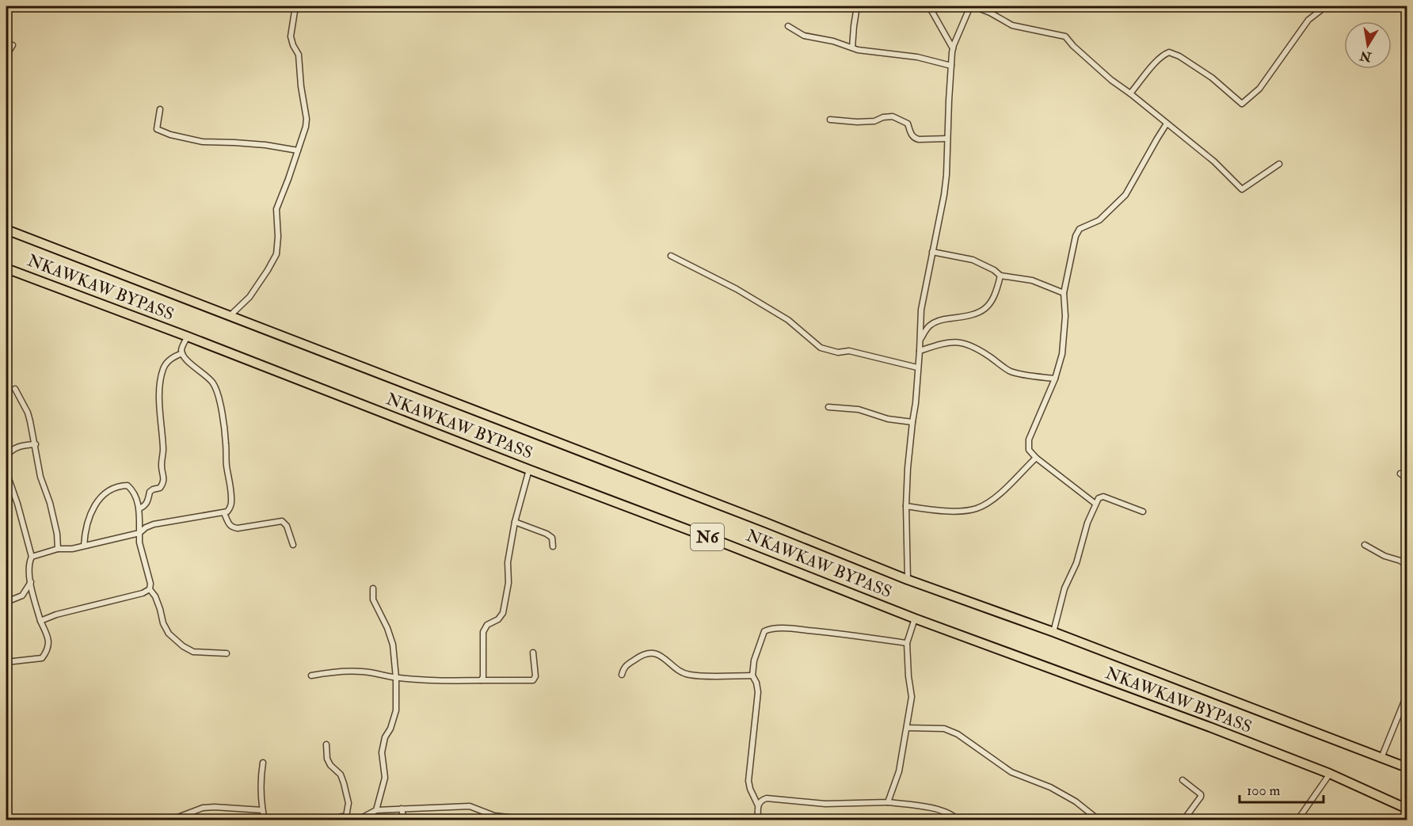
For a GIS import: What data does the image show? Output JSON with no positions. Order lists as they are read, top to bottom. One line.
{"streets":{"highway":["NKAWKAW BYPASS","N6"]},"scale_bar":"100 m","north":"bottom"}
